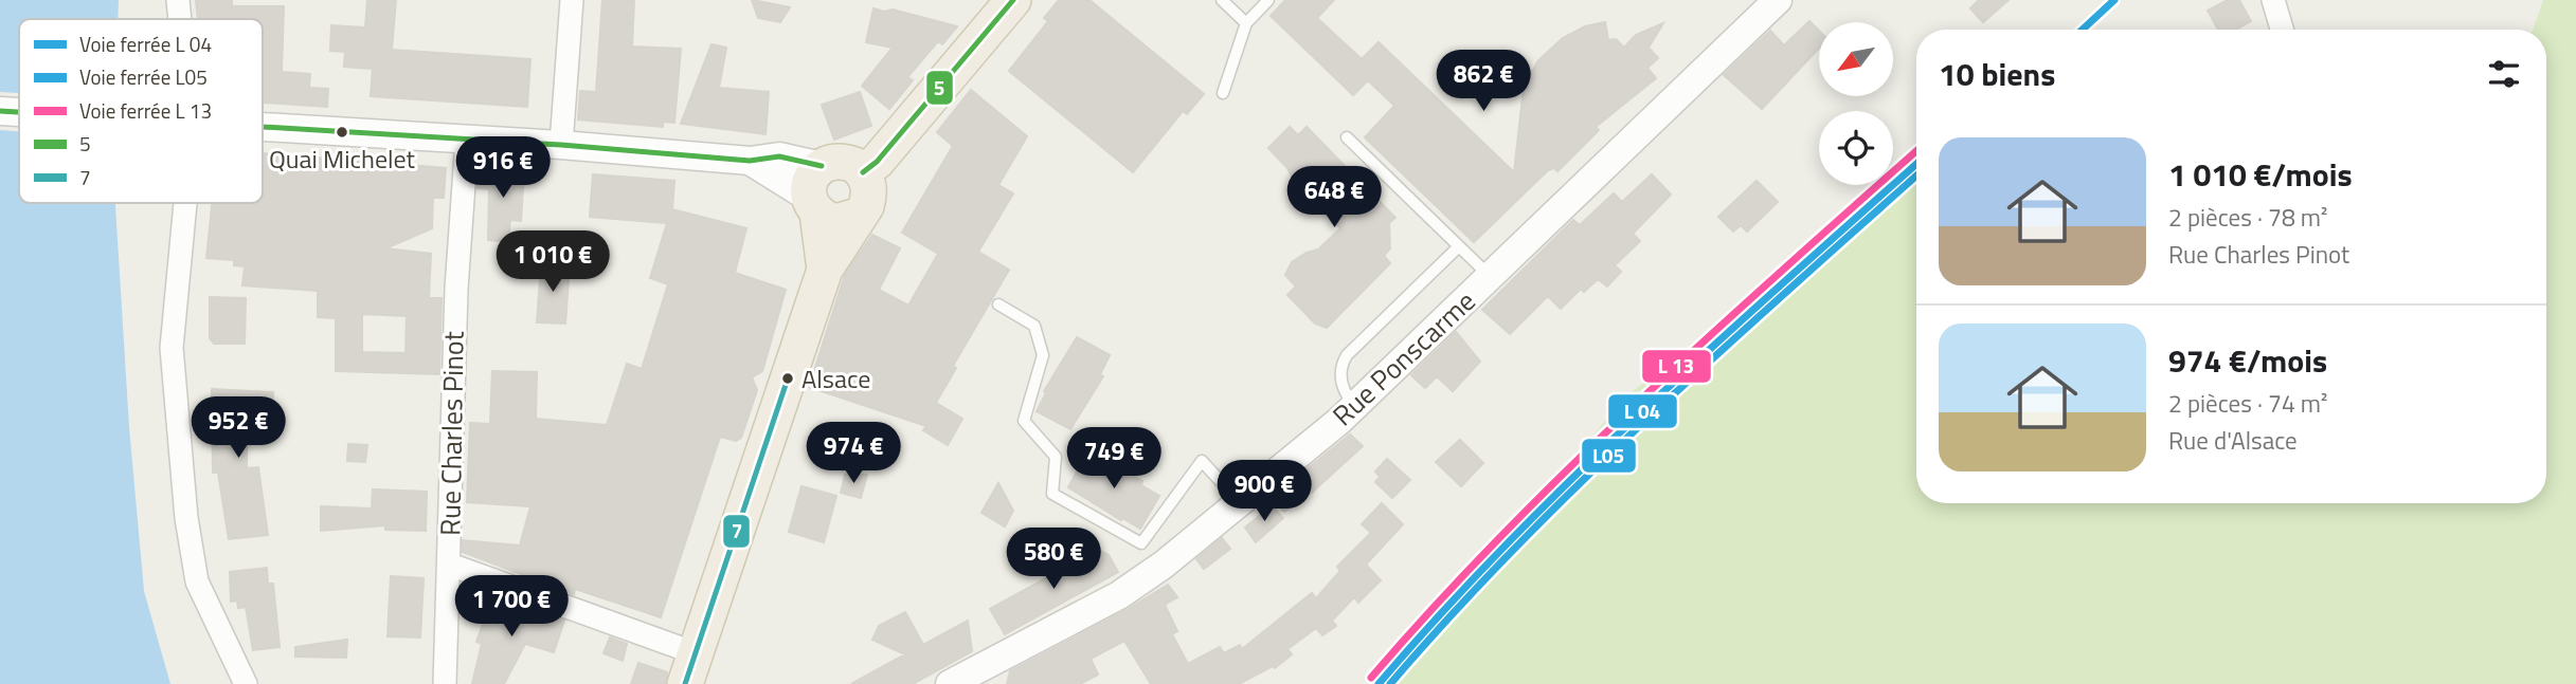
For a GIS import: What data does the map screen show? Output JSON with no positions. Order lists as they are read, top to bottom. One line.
{"streets":{"street":["Rue Ponscarme","Rue Charles Pinot"]},"places":["Quai Michelet","Alsace"],"lines":["transit line 5","rail line L05","transit line 7"],"legend":["Voie ferrée L 04","Voie ferrée L05","Voie ferrée L 13","5","7"],"north":"bottom left","page":{"heading":"10 biens","price":["862 €","916 €","648 €","1 010 €","952 €","974 €","749 €","900 €","580 €","1 700 €"],"list":[{"name":"1 010 €/mois","note":"2 pièces · 78 m² · Rue Charles Pinot"},{"name":"974 €/mois","note":"2 pièces · 74 m² · Rue d'Alsace"}]}}
